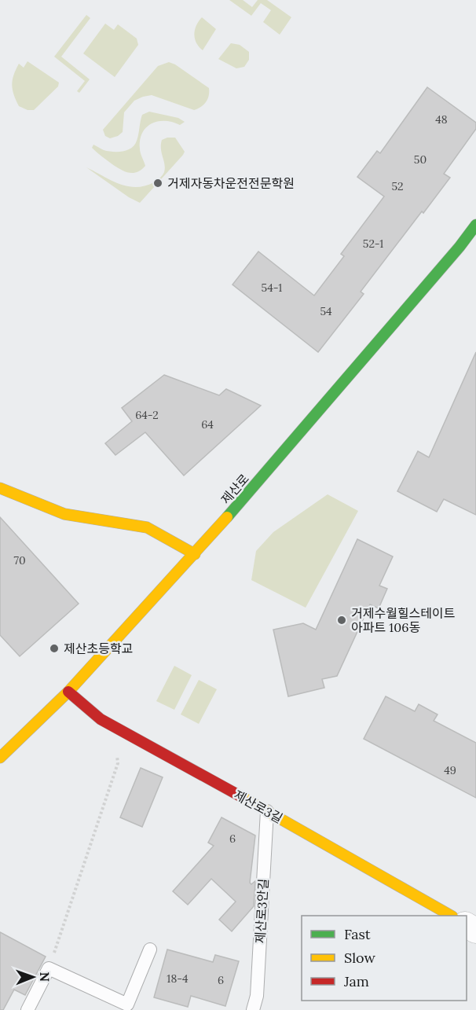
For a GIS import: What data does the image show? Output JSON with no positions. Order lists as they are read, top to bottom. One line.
{"streets":{"street":["제산로","제산로3길"],"lane":["제산로3안길"]},"crossings":[["제산로","제산로3길"],["제산로3길","제산로3안길"]],"places":["거제자동차운전전문학원","거제수월힐스테이트 아파트 106동","제산초등학교"],"house_numbers":["48","50","52","52-1","54-1","54","64-2","64","70","49","6","18-4","6"],"legend":["Fast","Slow","Jam"],"north":"right"}
